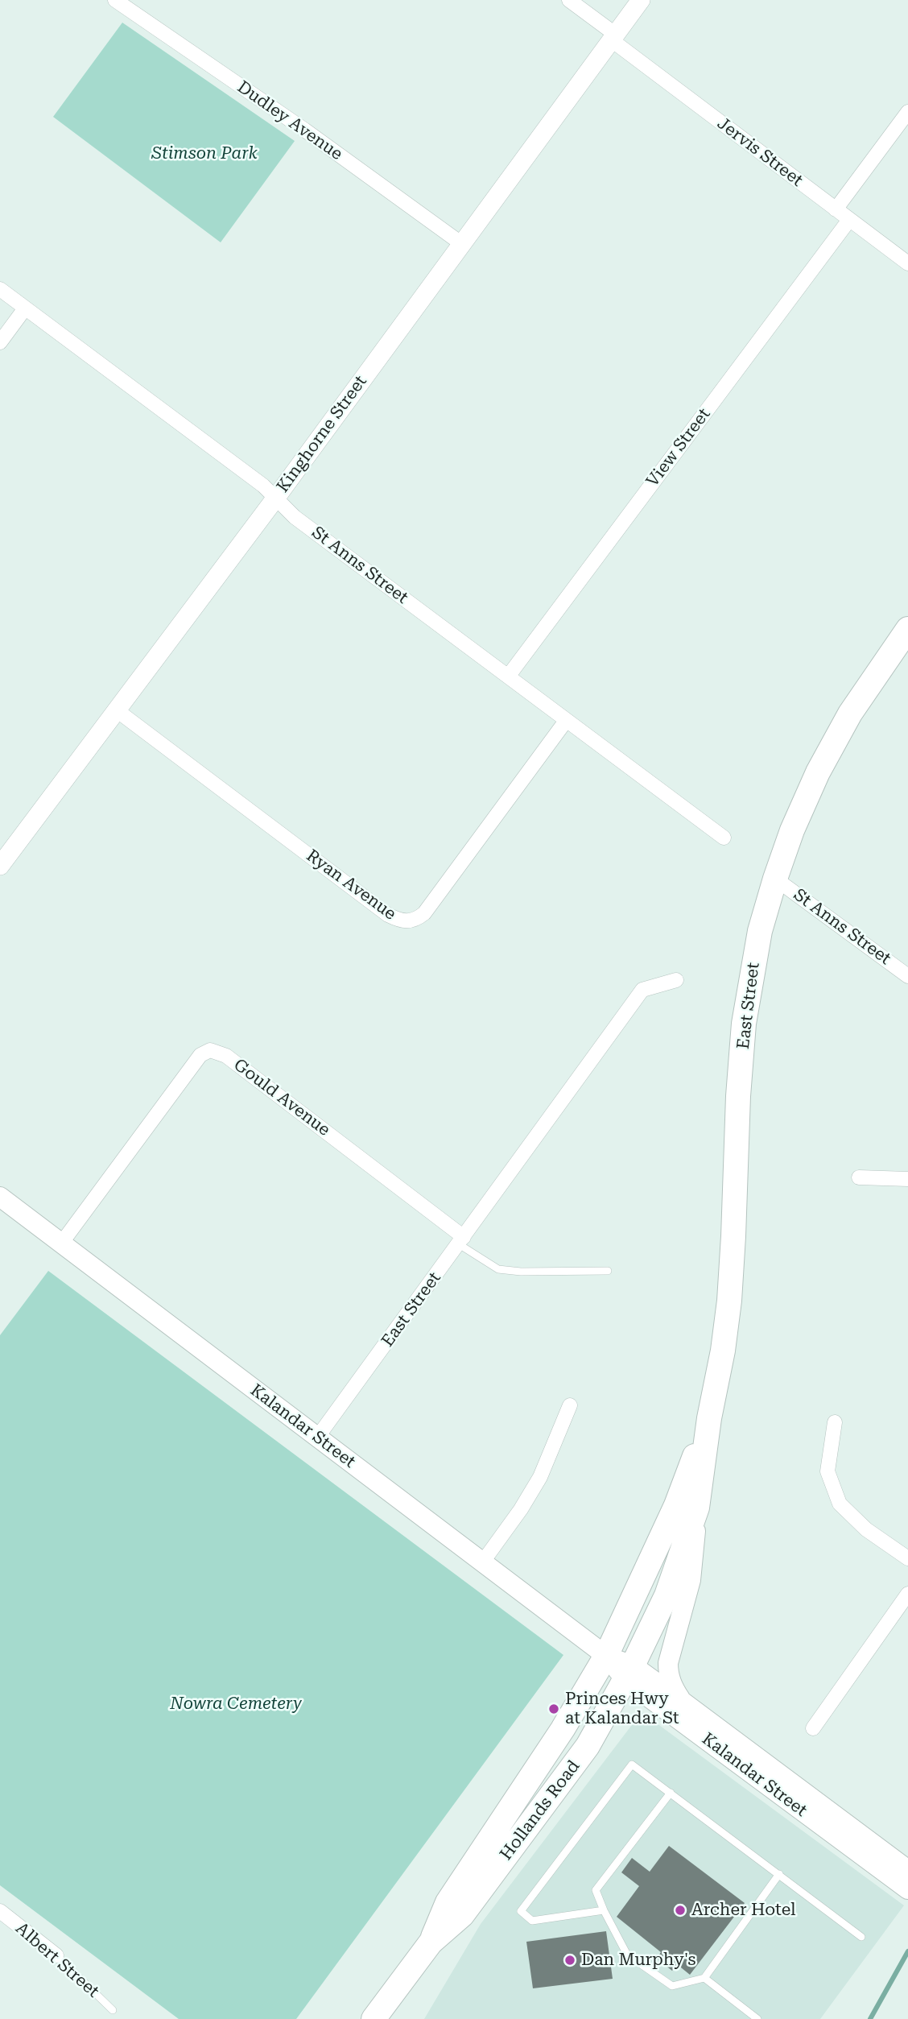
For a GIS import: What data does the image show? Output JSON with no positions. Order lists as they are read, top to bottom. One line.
{"streets":{"highway":["East Street","Hollands Road"],"main road":["Kalandar Street"],"street":["Dudley Avenue","Jervis Street","Kinghorne Street","View Street","St Anns Street","Ryan Avenue","Gould Avenue","Albert Street"]},"crossings":[["Dudley Avenue","Kinghorne Street"],["Jervis Street","Kinghorne Street"],["Jervis Street","View Street"],["Kinghorne Street","St Anns Street"],["Kinghorne Street","Ryan Avenue"],["View Street","St Anns Street"],["St Anns Street","Ryan Avenue"],["St Anns Street","East Street"],["East Street","Gould Avenue"],["East Street","Kalandar Street"],["East Street","Hollands Road"],["Gould Avenue","Kalandar Street"],["Kalandar Street","Hollands Road"]],"parks":["Stimson Park","Nowra Cemetery"],"places":["Princes Hwy at Kalandar St","Archer Hotel","Dan Murphy's"]}
